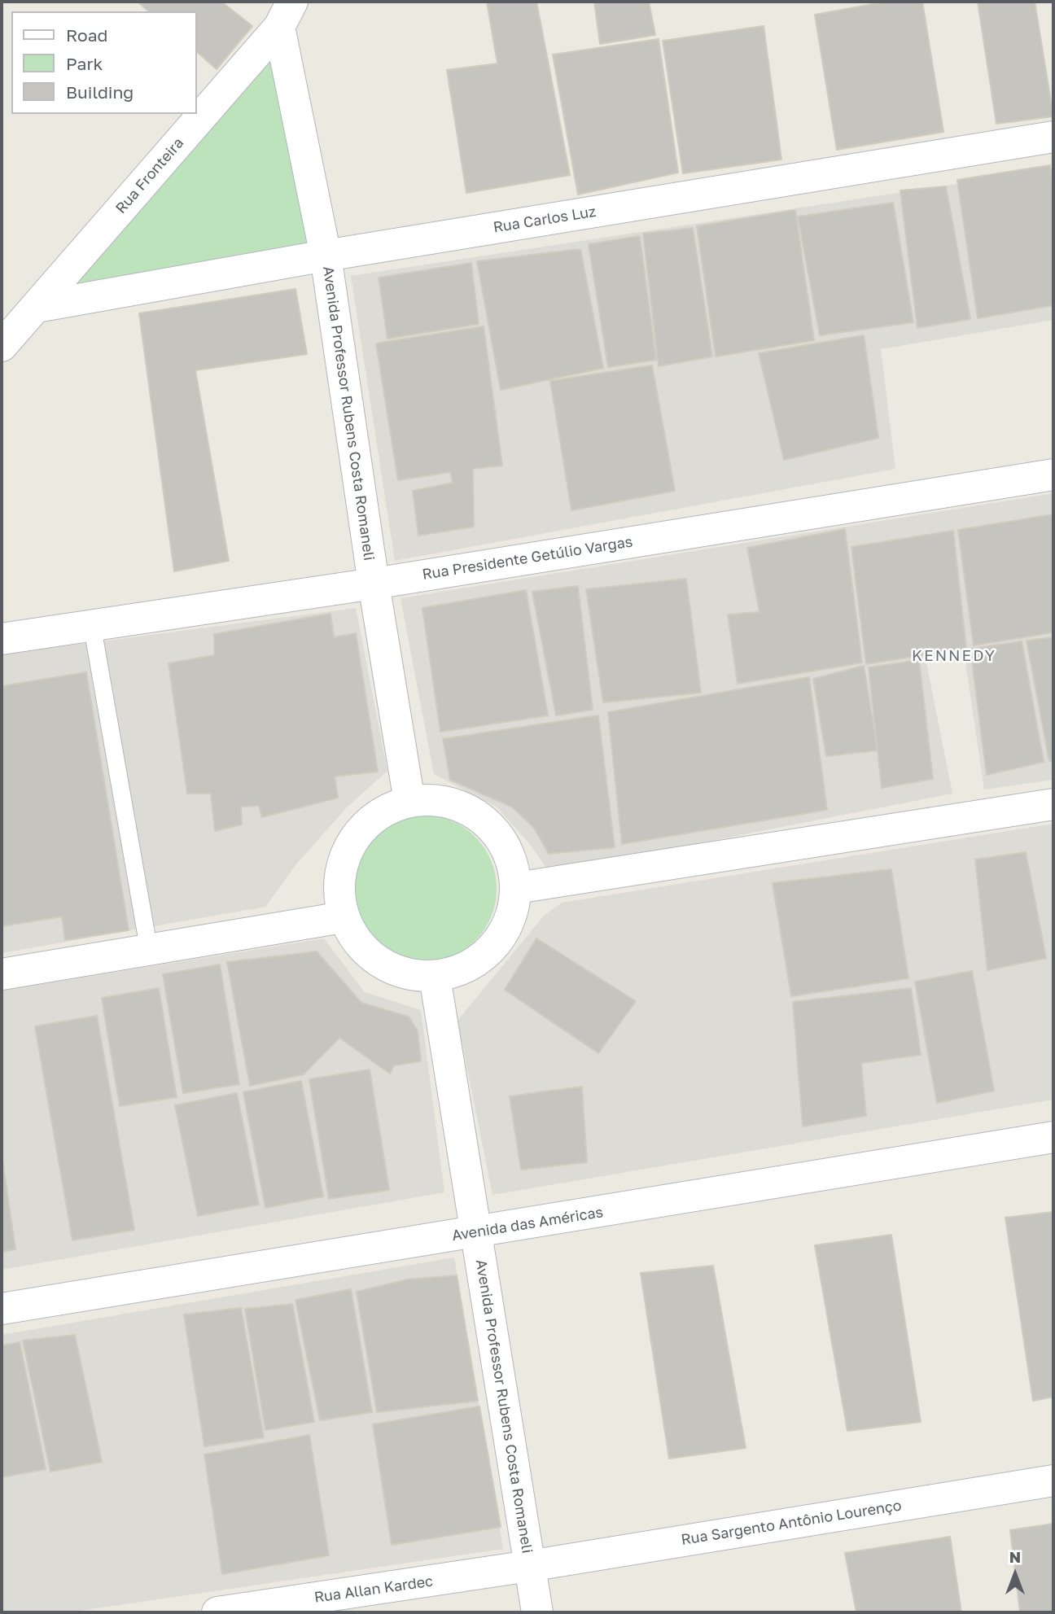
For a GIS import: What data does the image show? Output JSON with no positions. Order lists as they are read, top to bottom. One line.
{"streets":{"street":["Rua Fronteira","Rua Carlos Luz","Avenida Professor Rubens Costa Romaneli","Rua Presidente Getúlio Vargas","Avenida das Américas","Rua Sargento Antônio Lourenço","Rua Allan Kardec"]},"crossings":[["Rua Fronteira","Rua Carlos Luz"],["Rua Fronteira","Avenida Professor Rubens Costa Romaneli"],["Rua Carlos Luz","Avenida Professor Rubens Costa Romaneli"],["Avenida Professor Rubens Costa Romaneli","Rua Presidente Getúlio Vargas"],["Avenida Professor Rubens Costa Romaneli","Avenida das Américas"],["Avenida Professor Rubens Costa Romaneli","Rua Sargento Antônio Lourenço"],["Avenida Professor Rubens Costa Romaneli","Rua Allan Kardec"],["Rua Sargento Antônio Lourenço","Rua Allan Kardec"]],"districts":["KENNEDY"],"legend":["Road","Park","Building"],"north":"top"}
